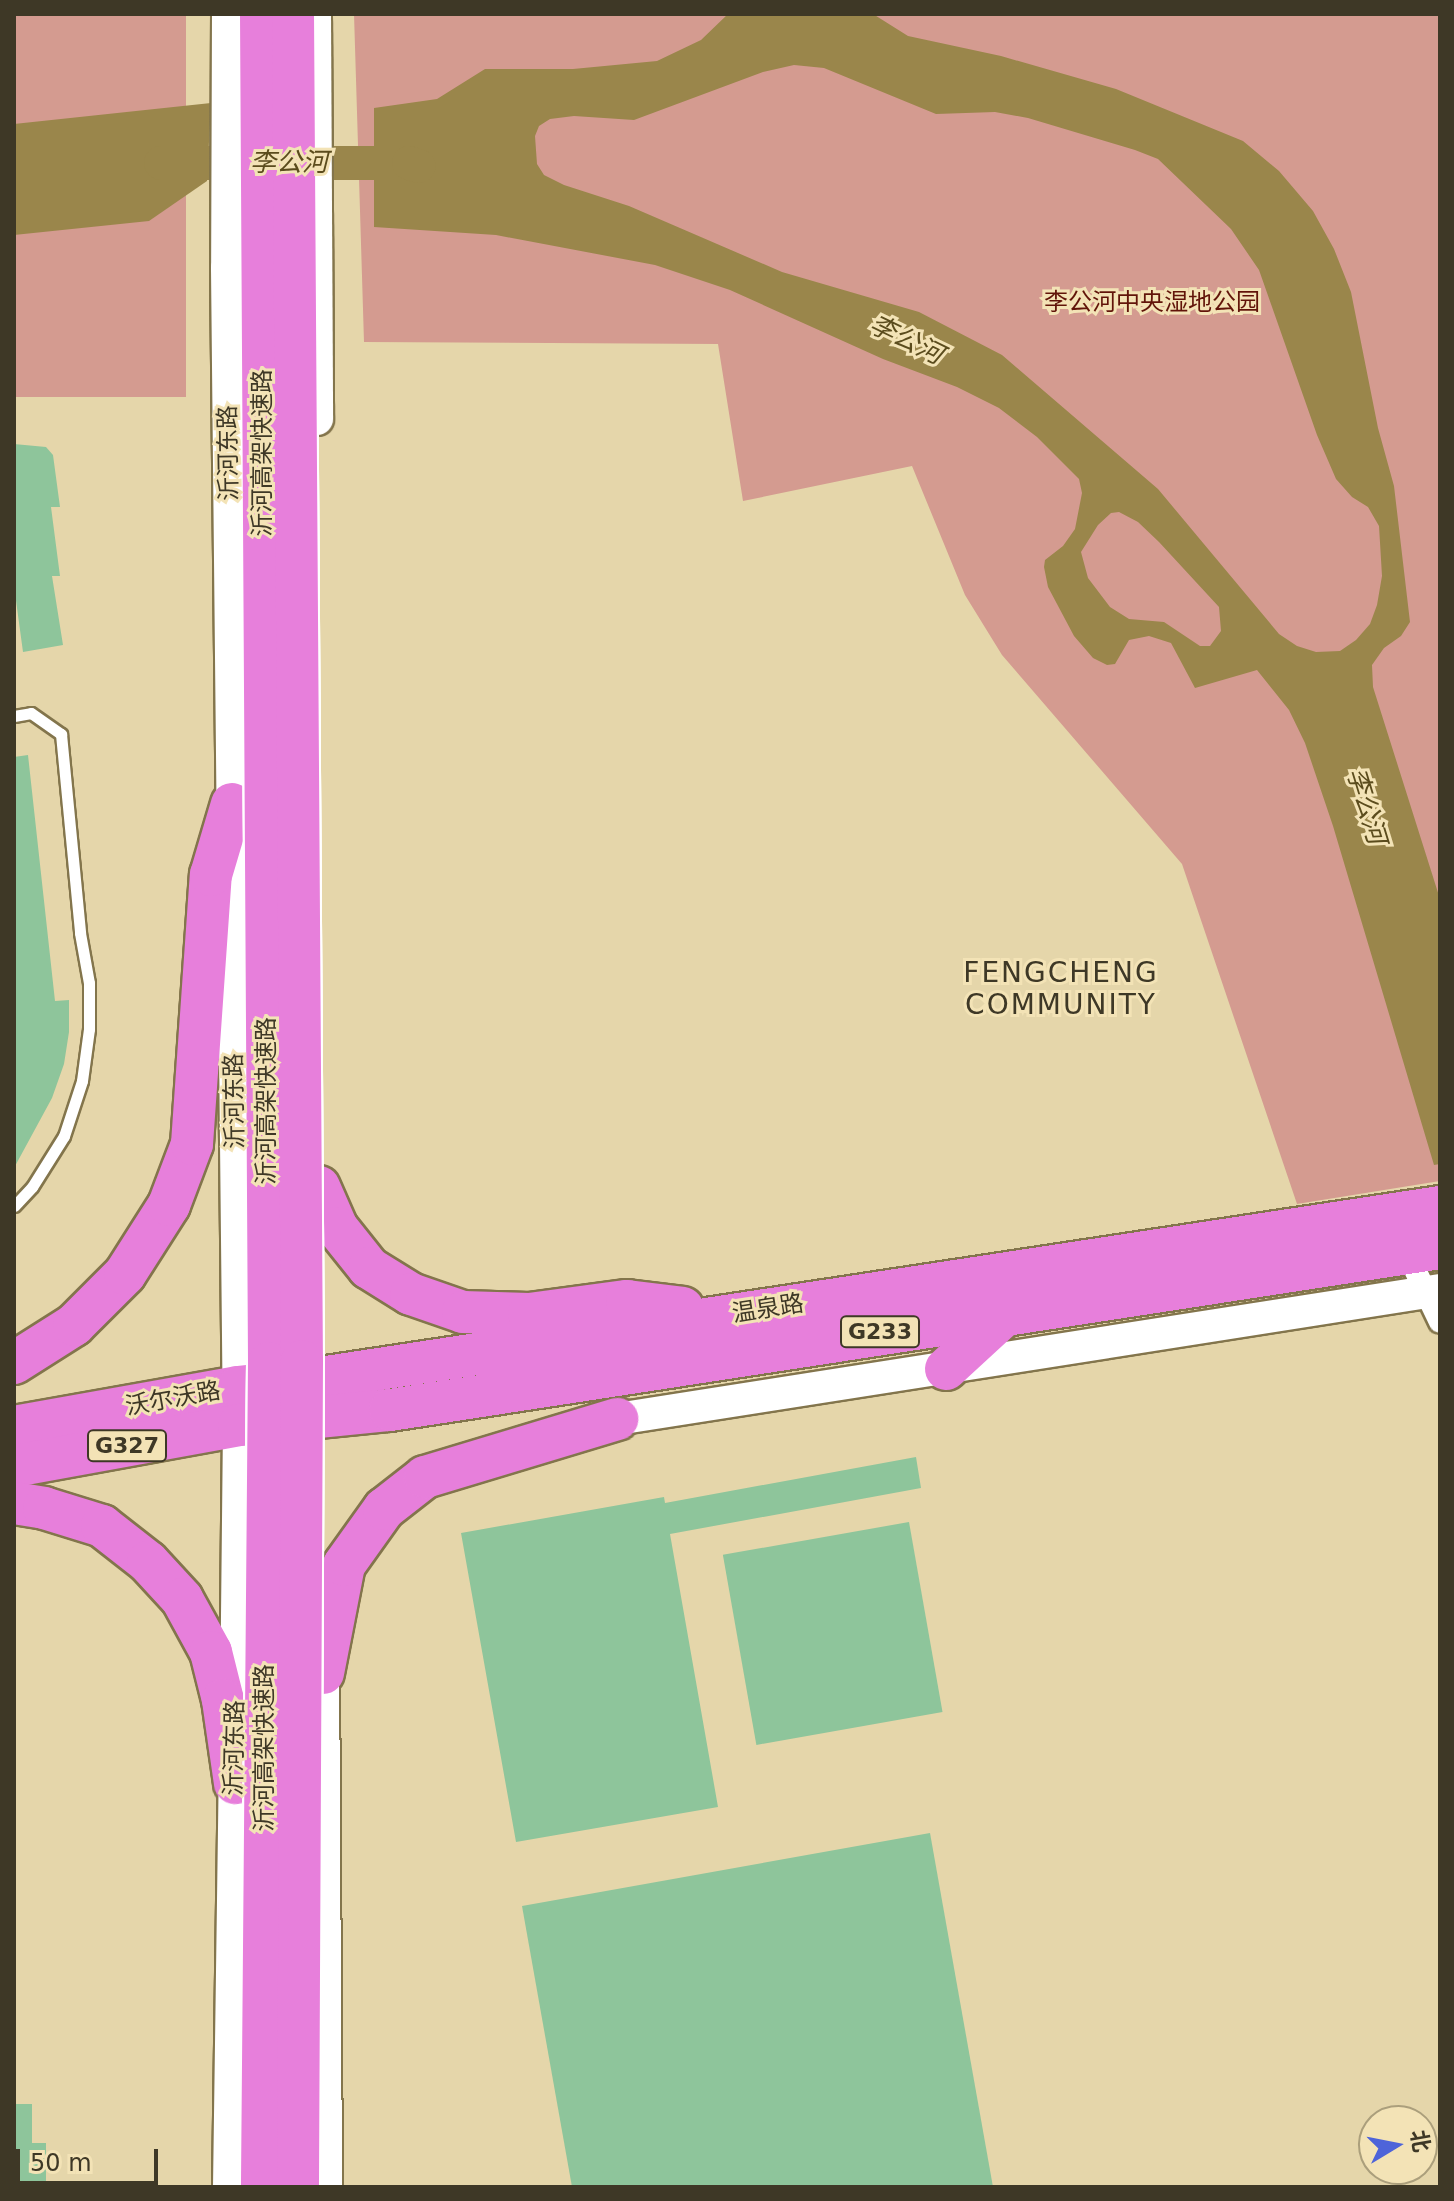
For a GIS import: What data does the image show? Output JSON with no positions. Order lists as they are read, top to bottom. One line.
{"streets":{"highway":["沂河高架快速路","温泉路","G233","沃尔沃路","G327"],"main road":["沂河东路"]},"crossings":[["沂河东路","温泉路"],["沂河东路","沃尔沃路"],["温泉路","沃尔沃路"]],"districts":["FENGCHENG COMMUNITY"],"water":["李公河"],"parks":["李公河中央湿地公园"],"scale_bar":"50 m","north":"right"}
